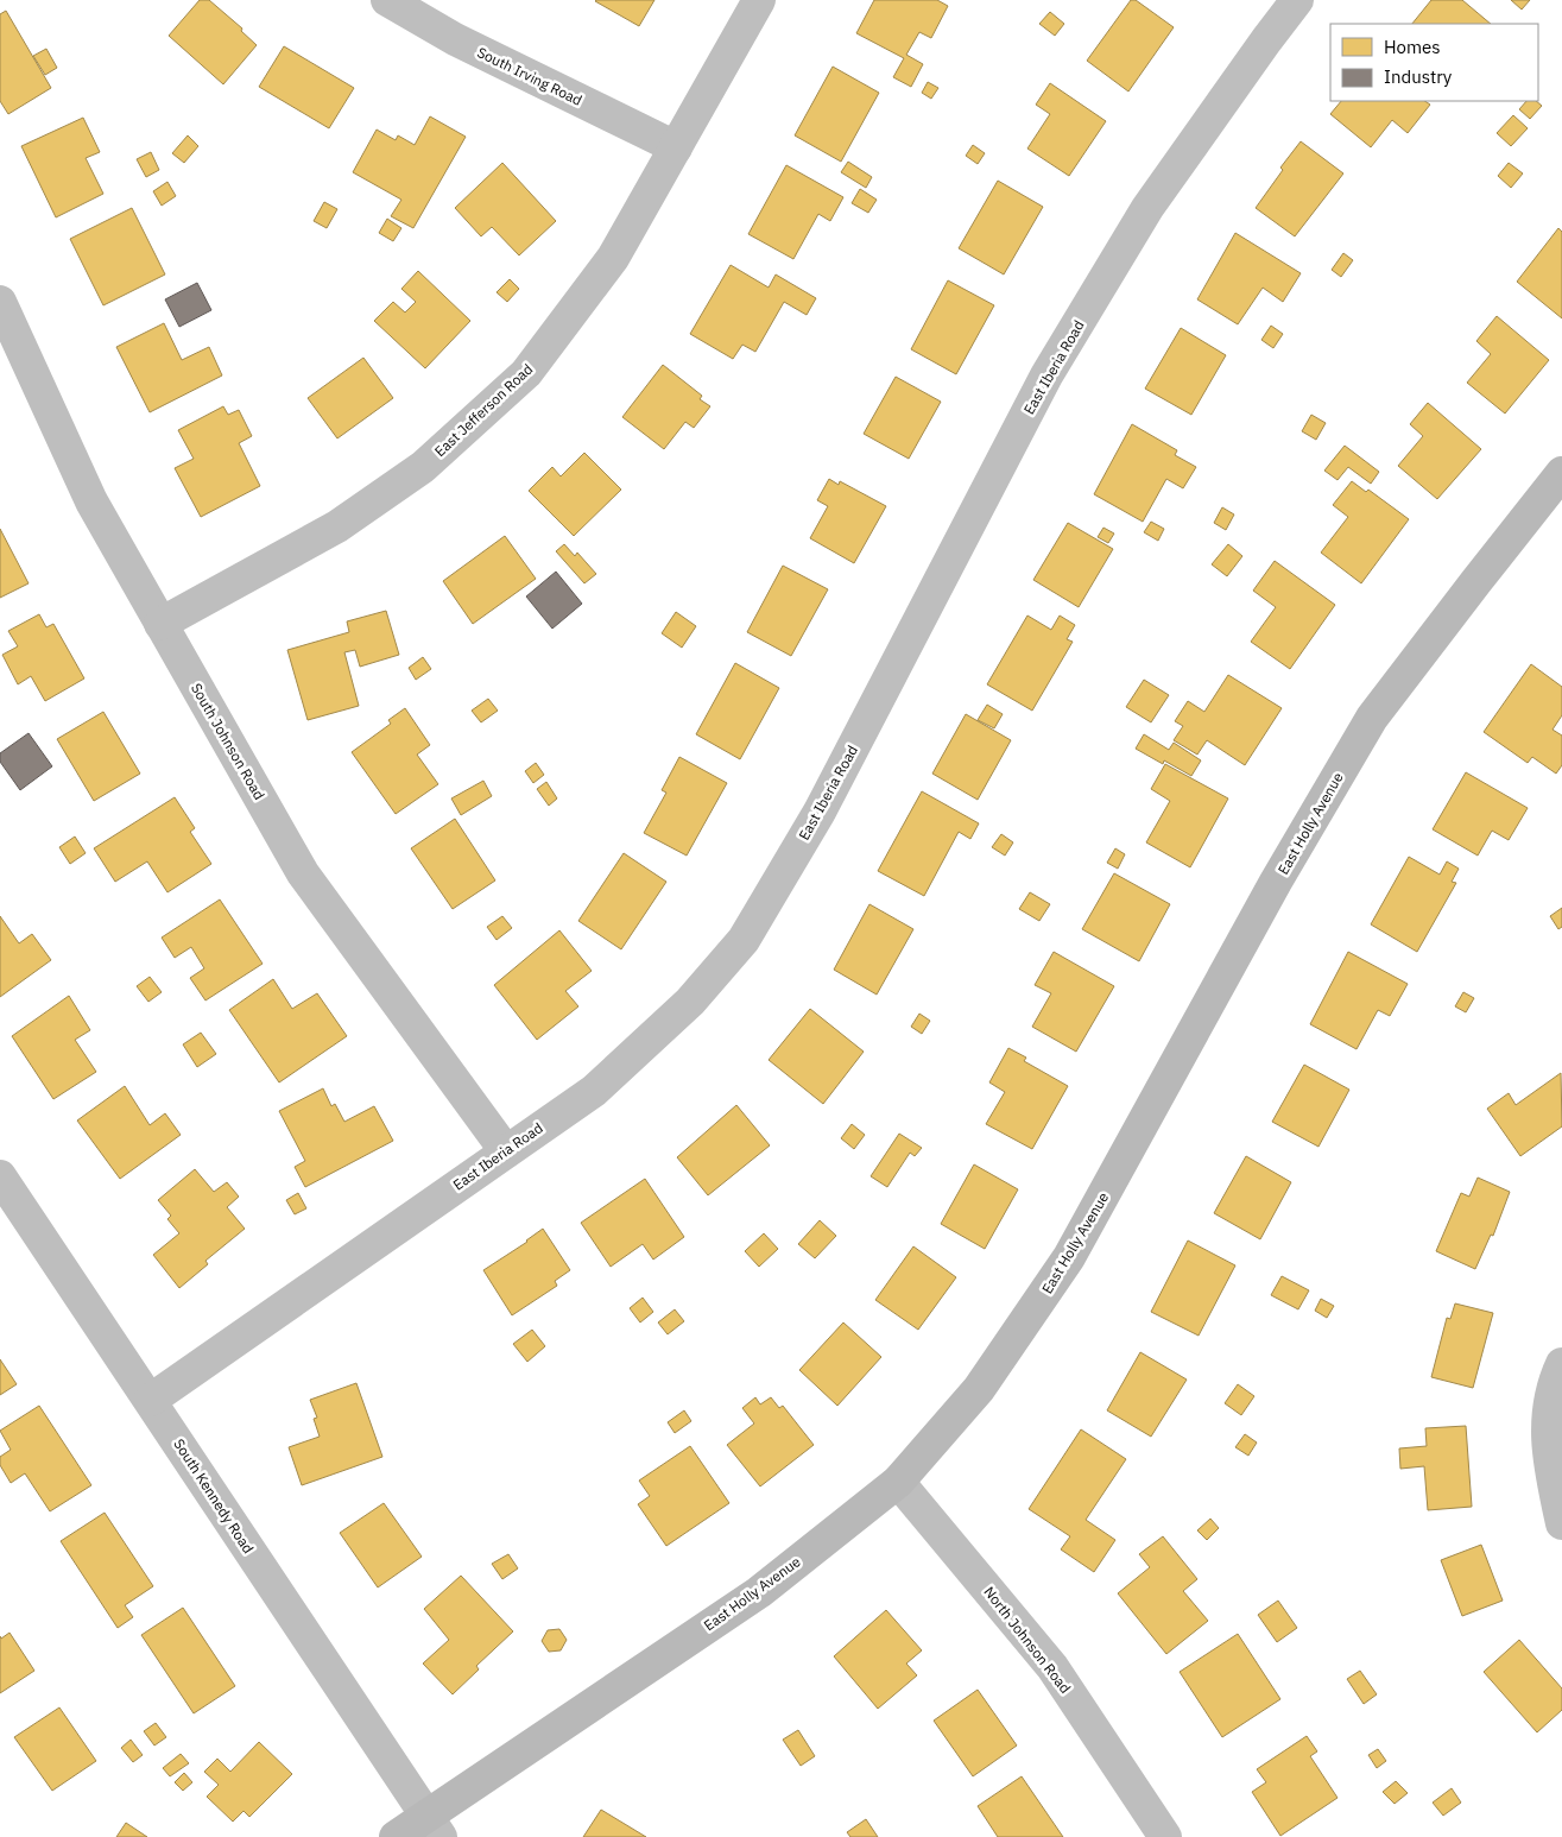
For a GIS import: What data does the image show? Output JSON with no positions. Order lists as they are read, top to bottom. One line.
{"streets":{"street":["South Irving Road","East Iberia Road","East Jefferson Road","South Johnson Road","East Holly Avenue","South Kennedy Road","North Johnson Road"]},"crossings":[["South Irving Road","East Jefferson Road"],["East Iberia Road","South Johnson Road"],["East Iberia Road","South Kennedy Road"],["East Jefferson Road","South Johnson Road"],["East Holly Avenue","South Kennedy Road"],["East Holly Avenue","North Johnson Road"]],"legend":["Homes","Industry"]}
